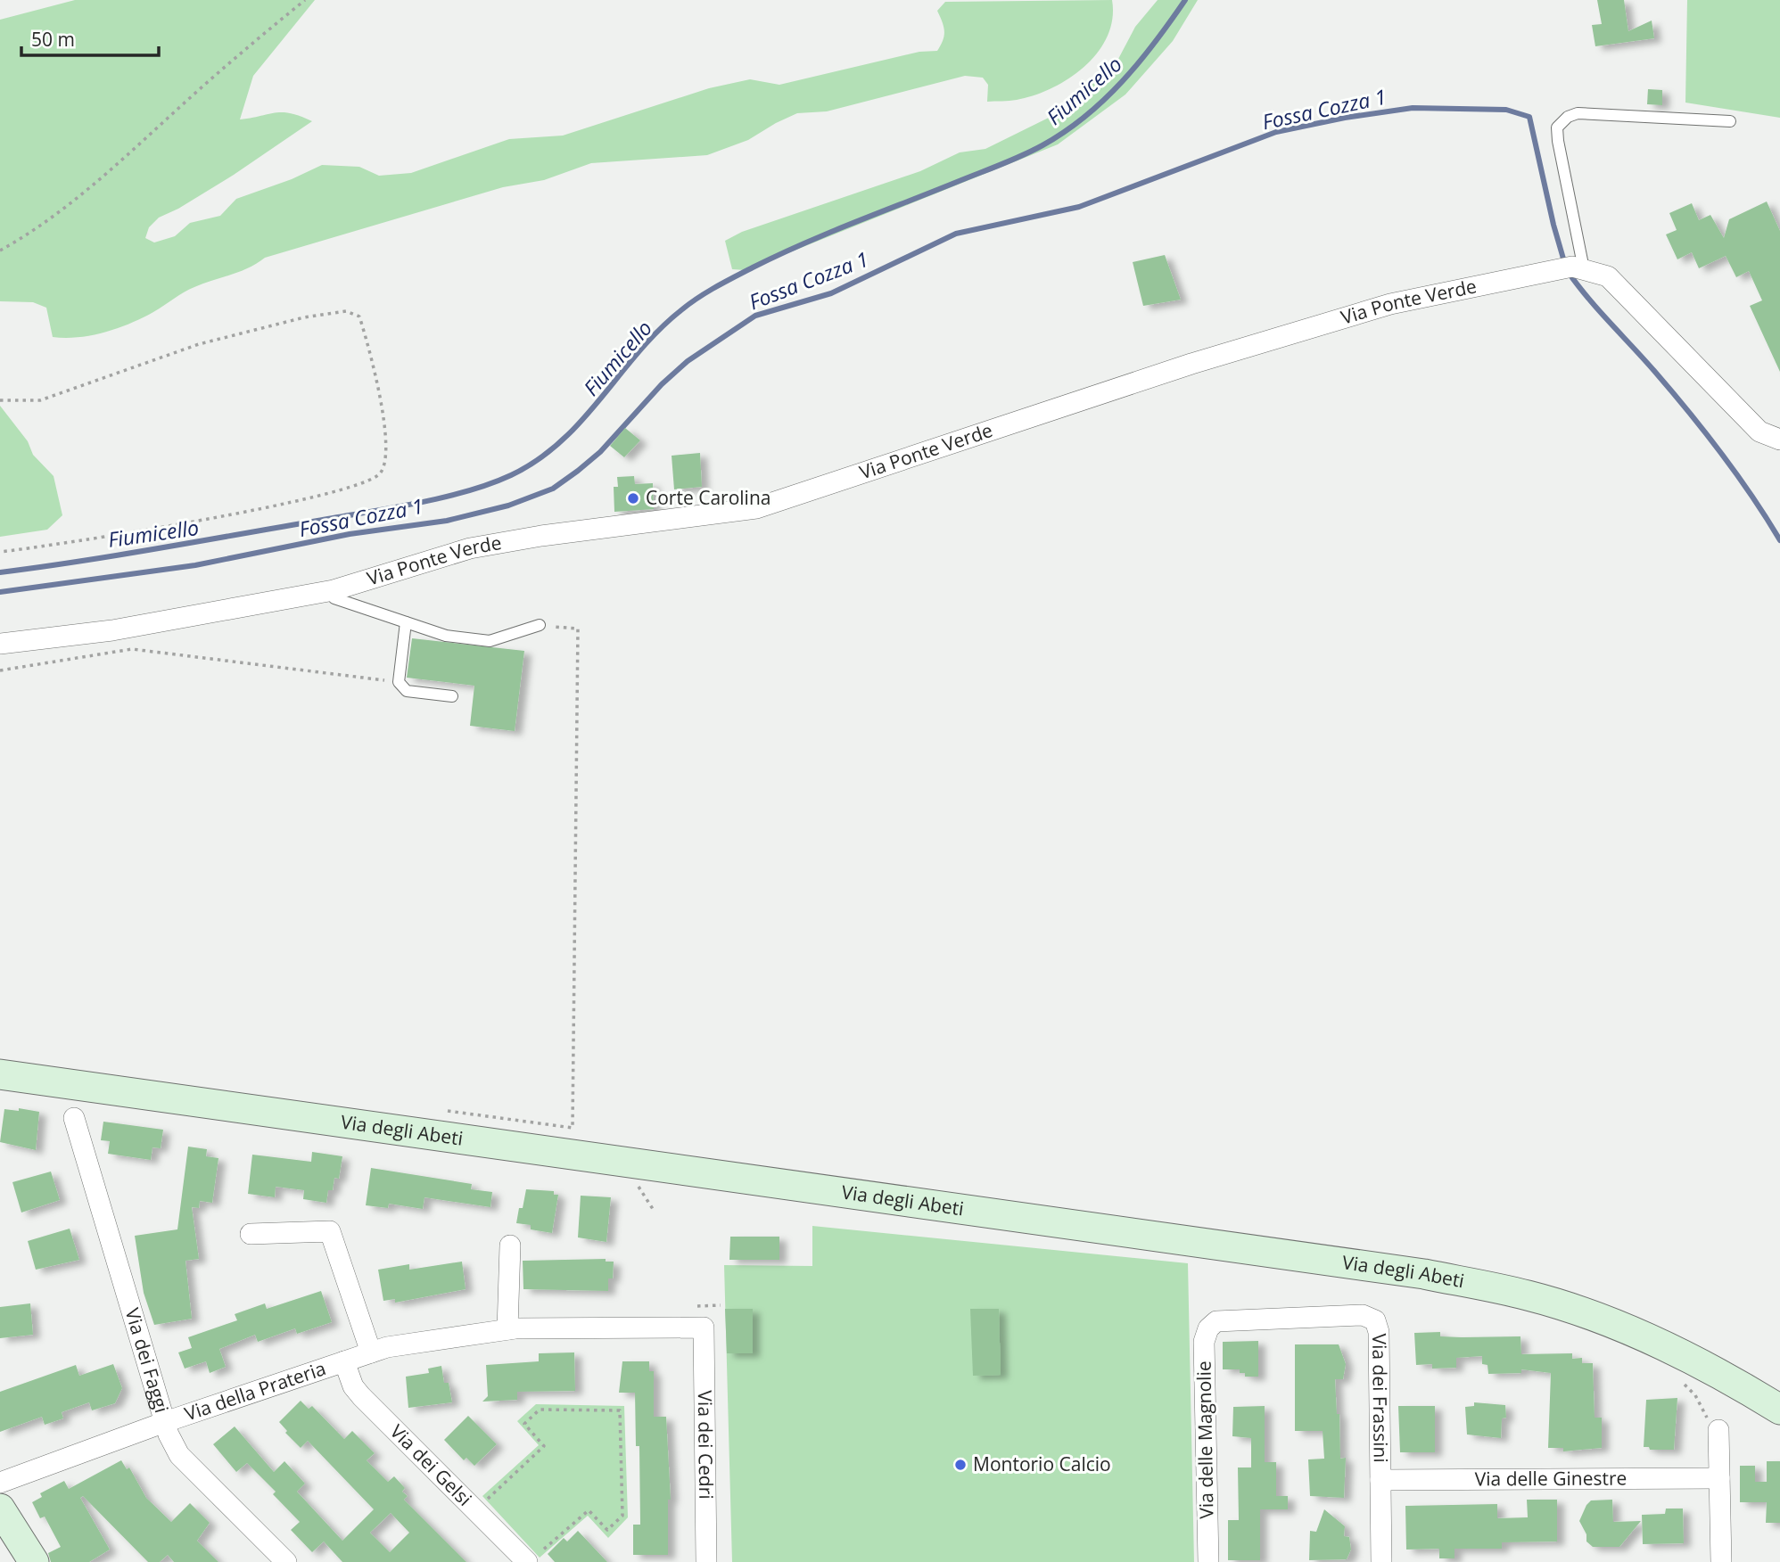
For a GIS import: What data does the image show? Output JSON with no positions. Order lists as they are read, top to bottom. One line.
{"streets":{"street":["Via Ponte Verde","Via degli Abeti","Via dei Faggi","Via della Prateria","Via dei Frassini","Via delle Magnolie","Via dei Cedri","Via dei Gelsi","Via delle Ginestre"]},"crossings":[["Via dei Faggi","Via della Prateria"],["Via della Prateria","Via dei Cedri"],["Via della Prateria","Via dei Gelsi"],["Via dei Frassini","Via delle Magnolie"],["Via dei Frassini","Via delle Ginestre"]],"water":["Fiumicello","Fossa Cozza 1"],"places":["Corte Carolina","Montorio Calcio"],"scale_bar":"50 m"}
